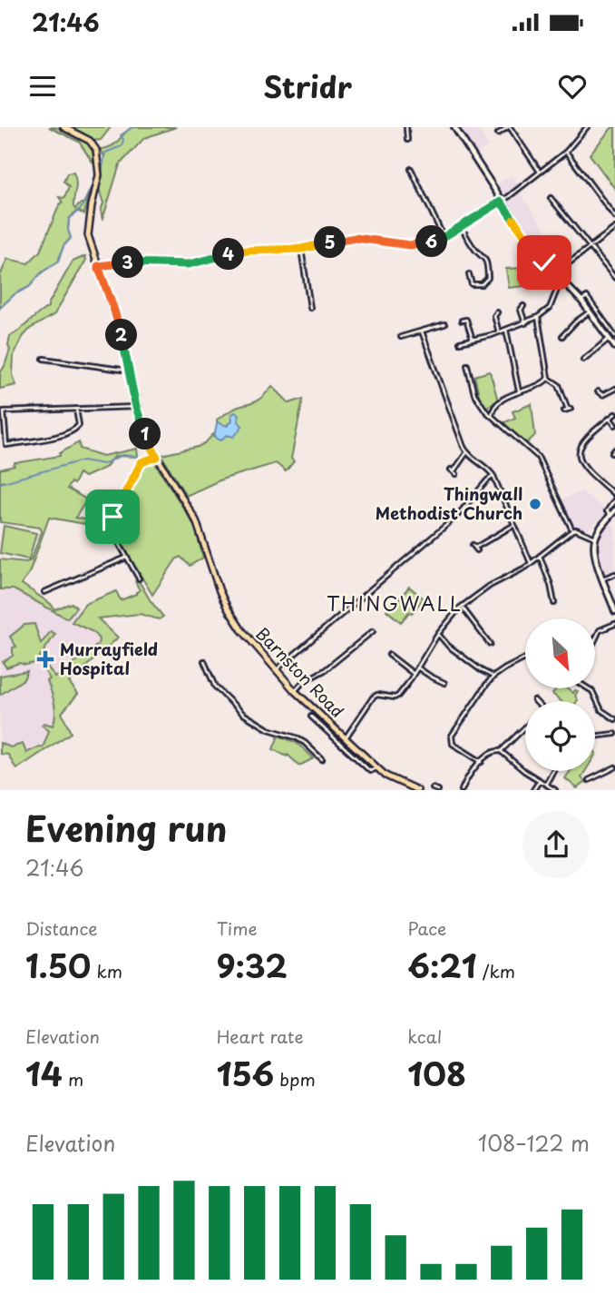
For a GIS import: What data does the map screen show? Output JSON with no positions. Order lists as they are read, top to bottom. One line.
{"streets":{"main road":["Barnston Road"]},"districts":["THINGWALL"],"places":{"other":["Thingwall Methodist Church"],"health":["Murrayfield Hospital"]},"north":"bottom right","page":{"status":"21:46","header":"Stridr","pins":["6","5","4","3","2","1"],"heading":["Evening run","21:46"],"stats":[["Distance","1.50 km"],["Time","9:32"],["Pace","6:21 /km"],["Elevation","14 m"],["Heart rate","156 bpm"],["kcal","108"]],"chart":["Elevation","108–122 m"]}}
